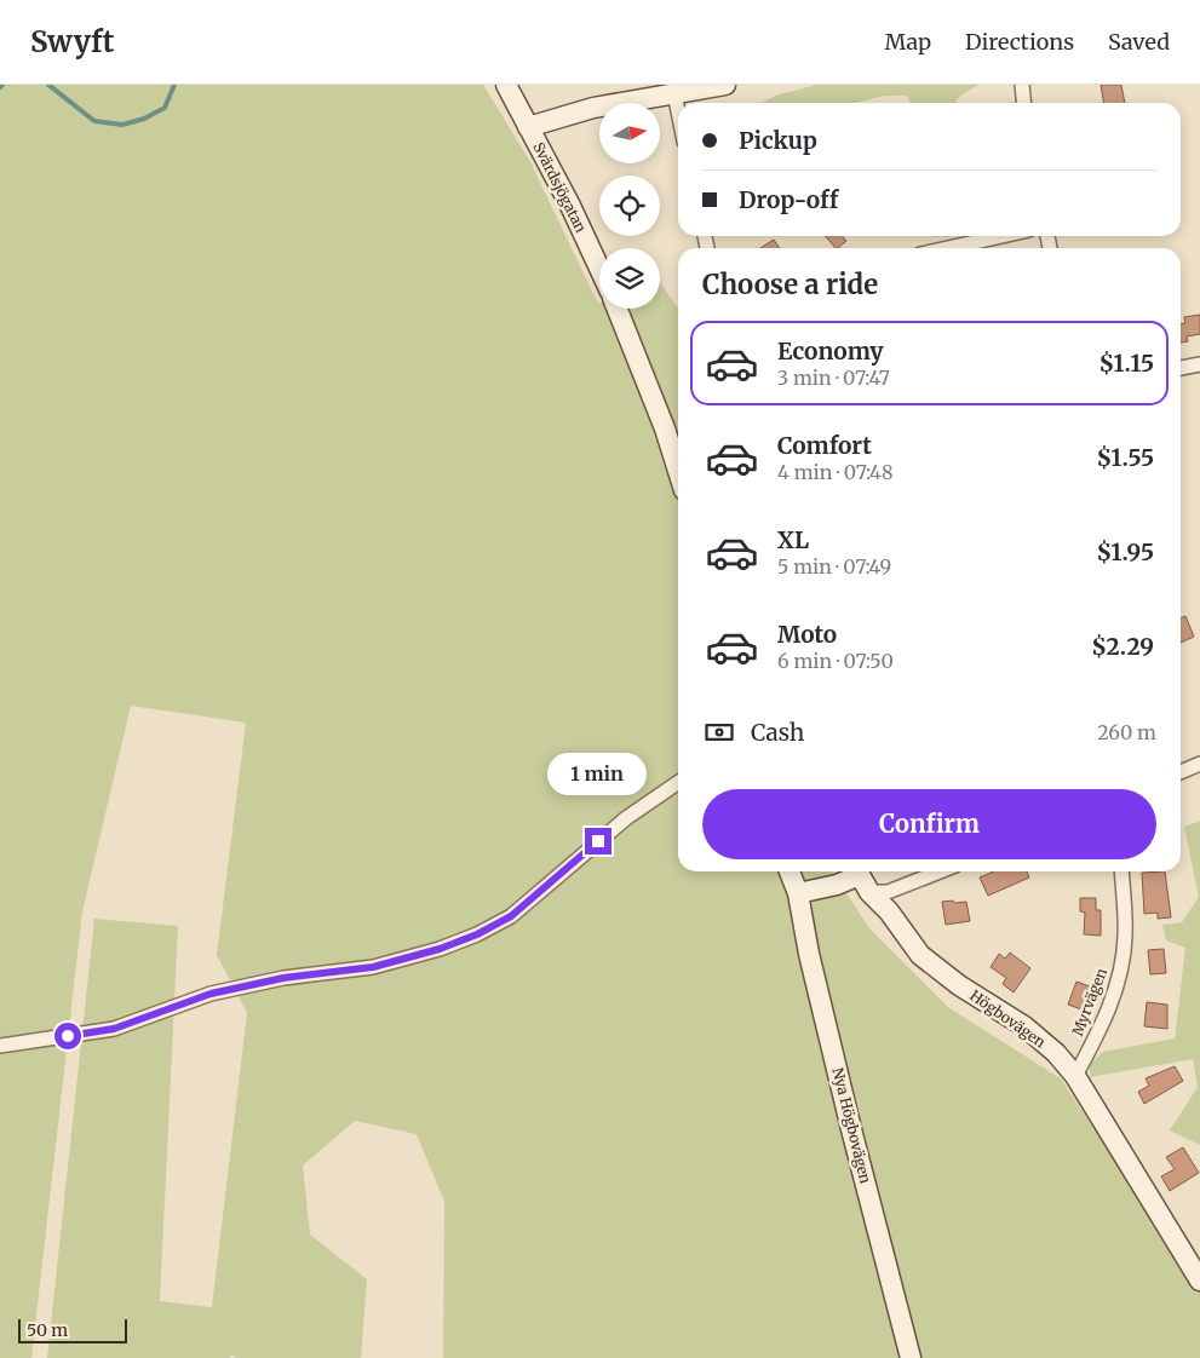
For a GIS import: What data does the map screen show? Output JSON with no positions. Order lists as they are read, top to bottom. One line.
{"streets":{"street":["Svärdsjögatan","Myrvägen","Högbovägen","Nya Högbovägen"]},"crossings":[["Myrvägen","Högbovägen"]],"scale_bar":"50 m","north":"right","page":{"header":"Swyft","nav":["Map","Directions","Saved"],"banner":["Pickup","Drop-off"],"heading":"Choose a ride","list":[{"name":"Economy","note":"3 min · 07:47","value":"$1.15"},{"name":"Comfort","note":"4 min · 07:48","value":"$1.55"},{"name":"XL","note":"5 min · 07:49","value":"$1.95"},{"name":"Moto","note":"6 min · 07:50","value":"$2.29"}],"pay":["Cash","260 m"],"bubble":"1 min","buttons":"Confirm","scale":"50 m"}}
